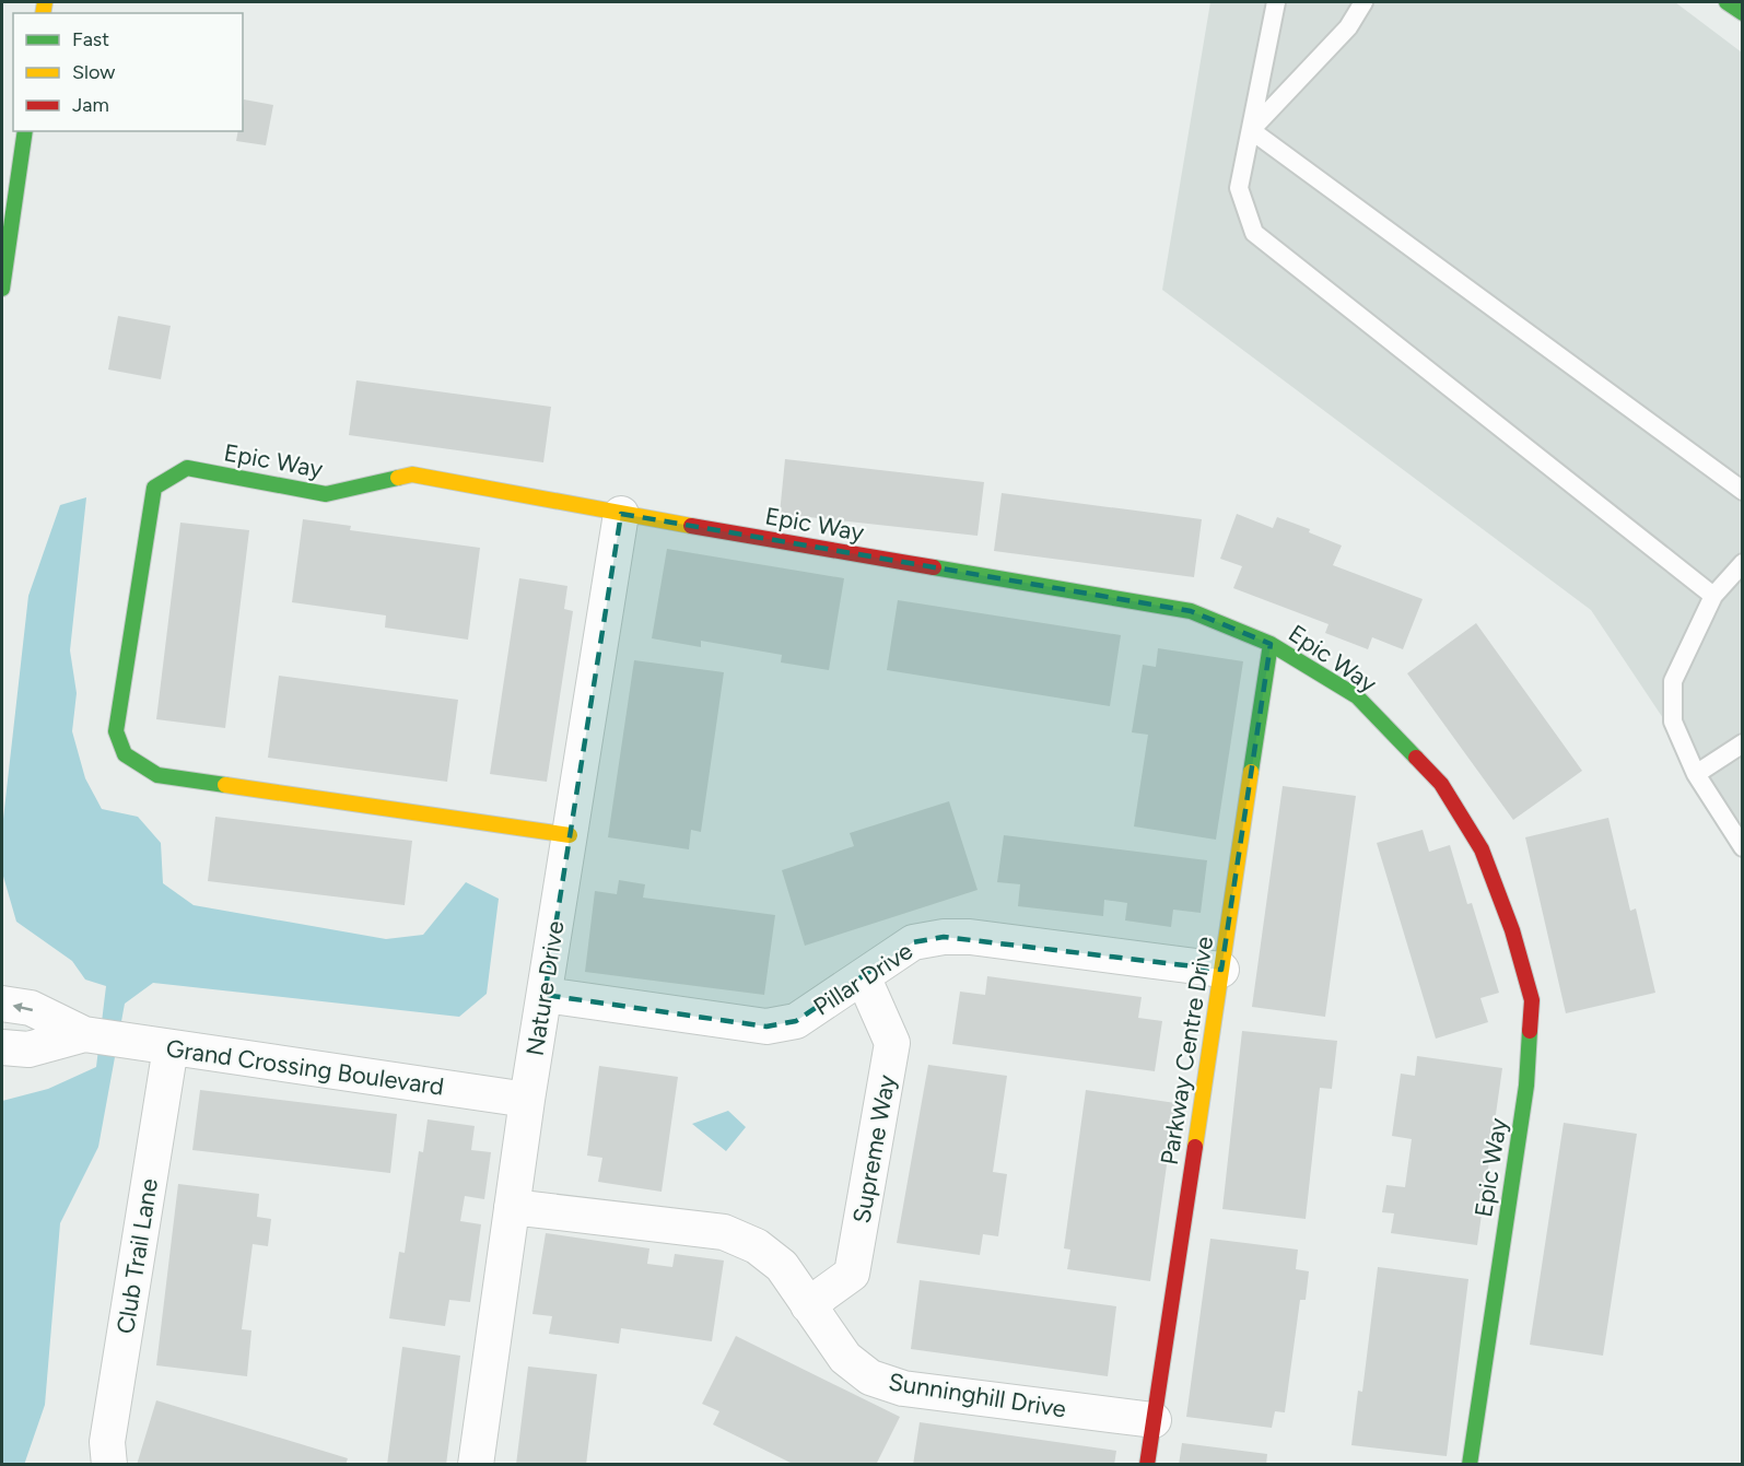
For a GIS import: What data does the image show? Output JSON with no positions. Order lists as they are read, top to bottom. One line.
{"streets":{"main road":["Epic Way","Parkway Centre Drive"],"street":["Pillar Drive","Nature Drive","Grand Crossing Boulevard","Supreme Way","Club Trail Lane","Sunninghill Drive"]},"crossings":[["Epic Way","Nature Drive"],["Epic Way","Parkway Centre Drive"],["Pillar Drive","Nature Drive"],["Pillar Drive","Parkway Centre Drive"],["Pillar Drive","Supreme Way"],["Nature Drive","Grand Crossing Boulevard"],["Nature Drive","Sunninghill Drive"],["Parkway Centre Drive","Sunninghill Drive"],["Grand Crossing Boulevard","Club Trail Lane"],["Supreme Way","Sunninghill Drive"]],"legend":["Fast","Slow","Jam"]}
